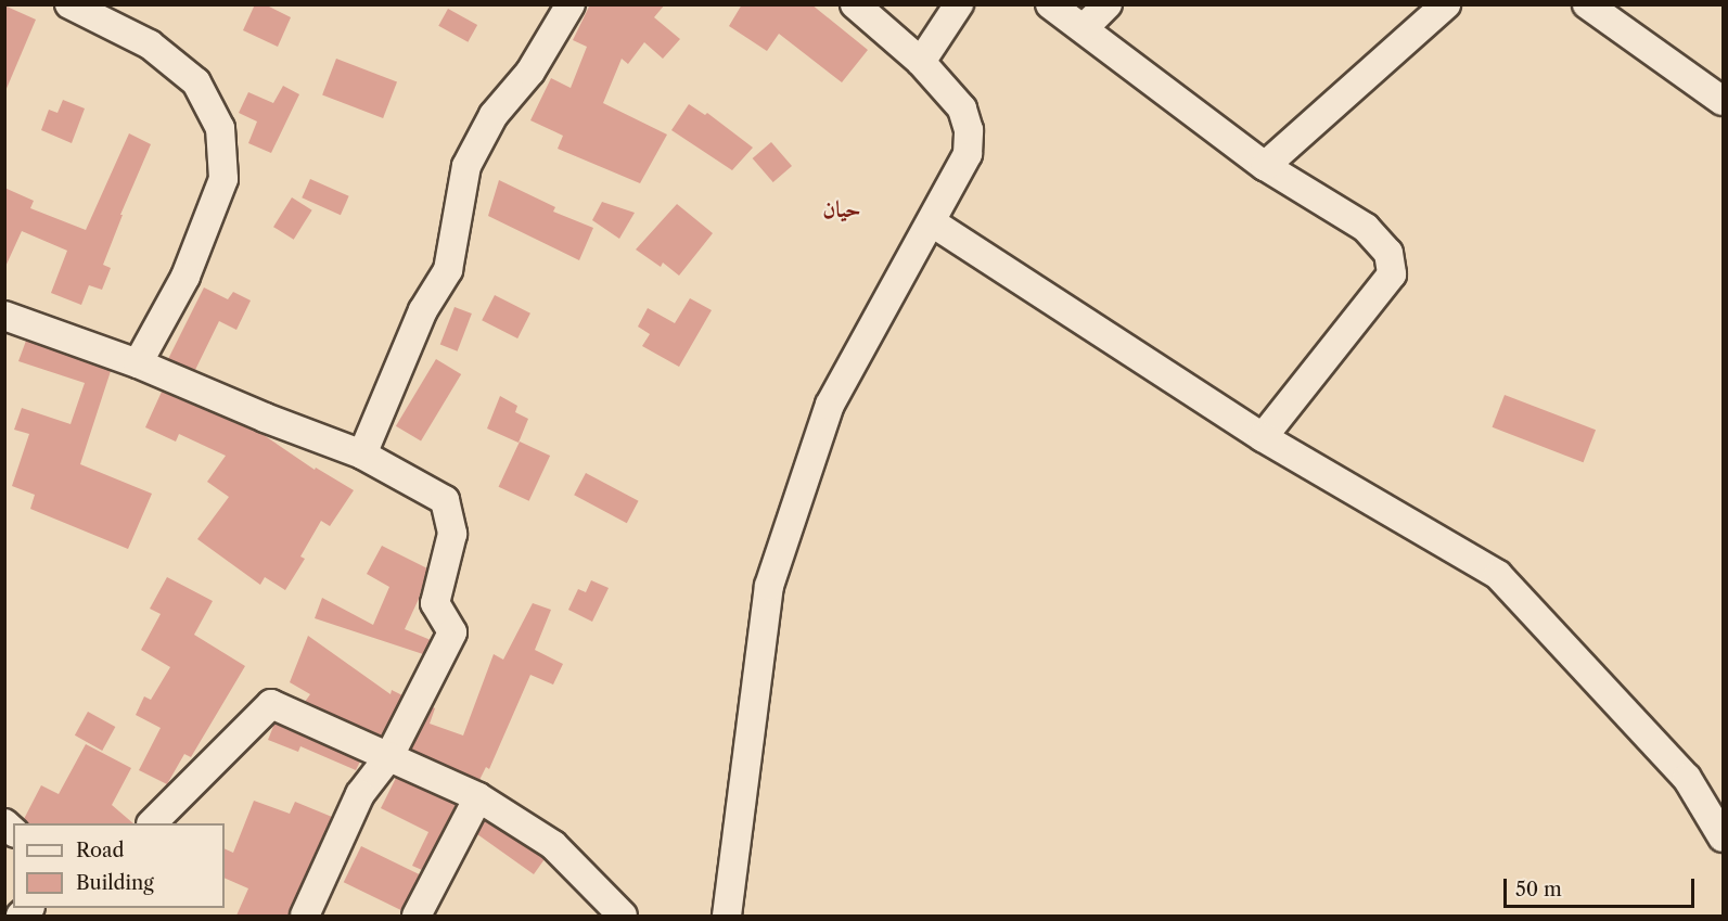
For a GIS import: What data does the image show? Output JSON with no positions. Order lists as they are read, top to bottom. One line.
{"districts":["حيان"],"legend":["Road","Building"],"scale_bar":"50 m"}
